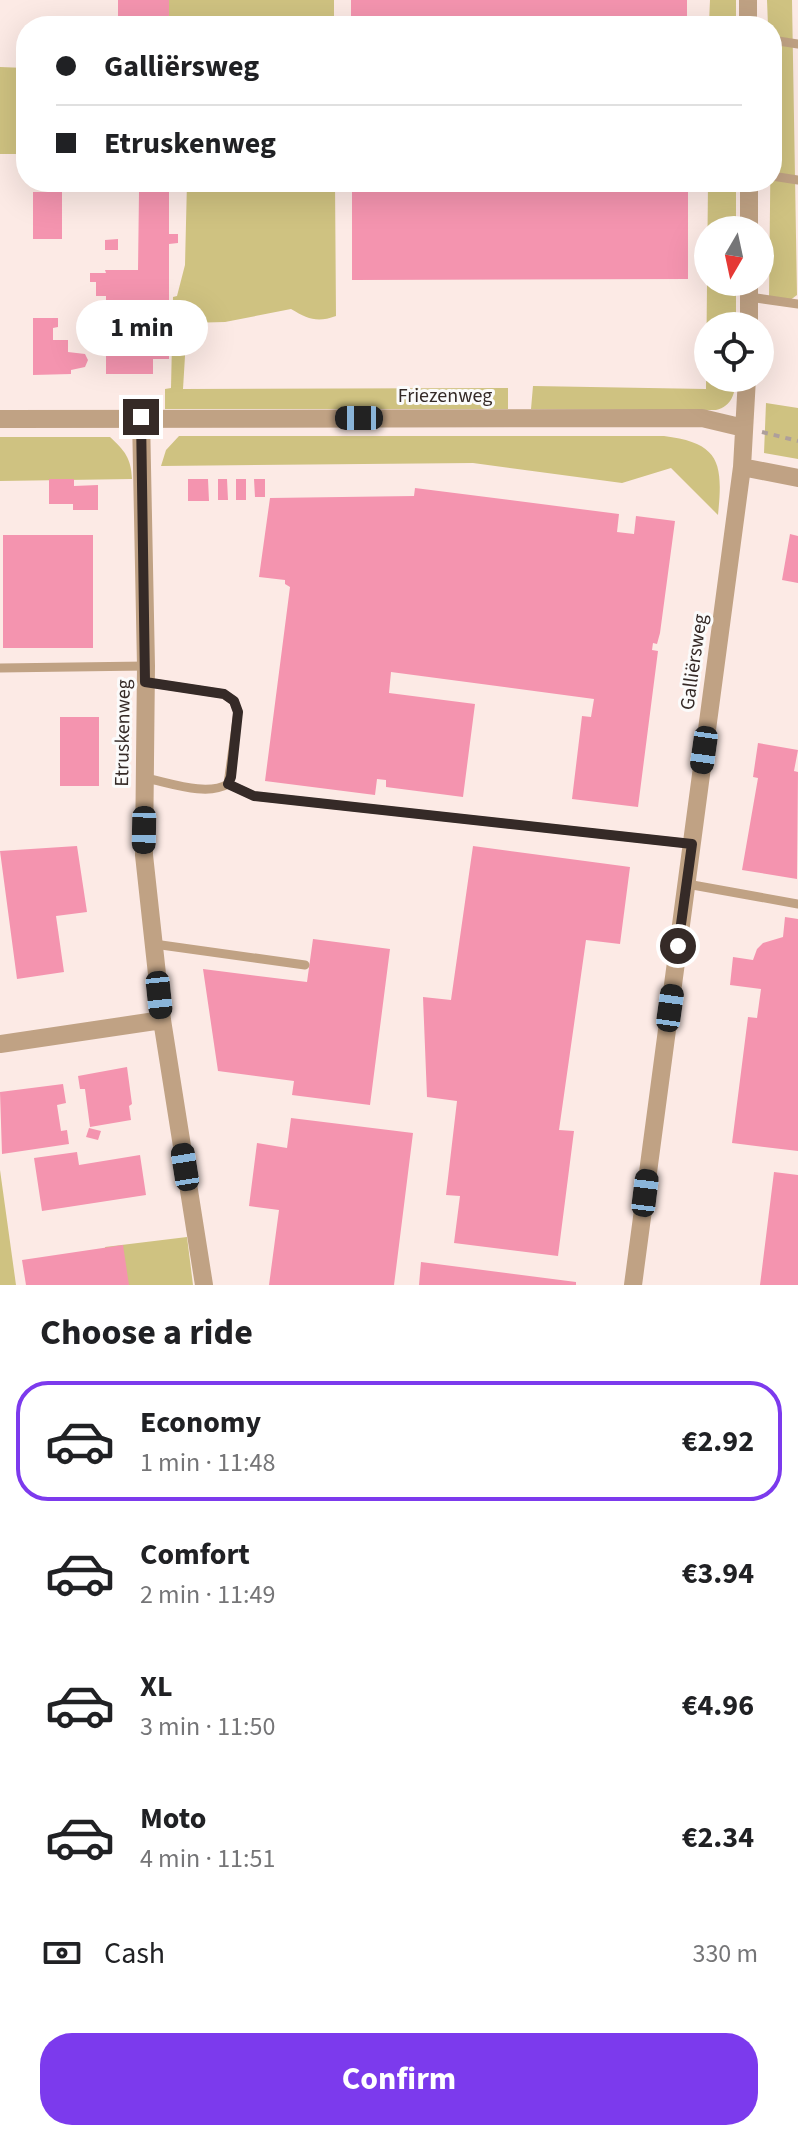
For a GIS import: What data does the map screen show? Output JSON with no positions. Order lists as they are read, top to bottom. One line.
{"streets":{"street":["Friezenweg","Galliërsweg","Etruskenweg"]},"crossings":[["Friezenweg","Galliërsweg"],["Friezenweg","Etruskenweg"]],"north":"bottom","page":{"banner":["Galliërsweg","Etruskenweg"],"bubble":"1 min","heading":"Choose a ride","list":[{"name":"Economy","note":"1 min · 11:48","value":"€2.92"},{"name":"Comfort","note":"2 min · 11:49","value":"€3.94"},{"name":"XL","note":"3 min · 11:50","value":"€4.96"},{"name":"Moto","note":"4 min · 11:51","value":"€2.34"}],"pay":["Cash","330 m"],"buttons":"Confirm"}}
